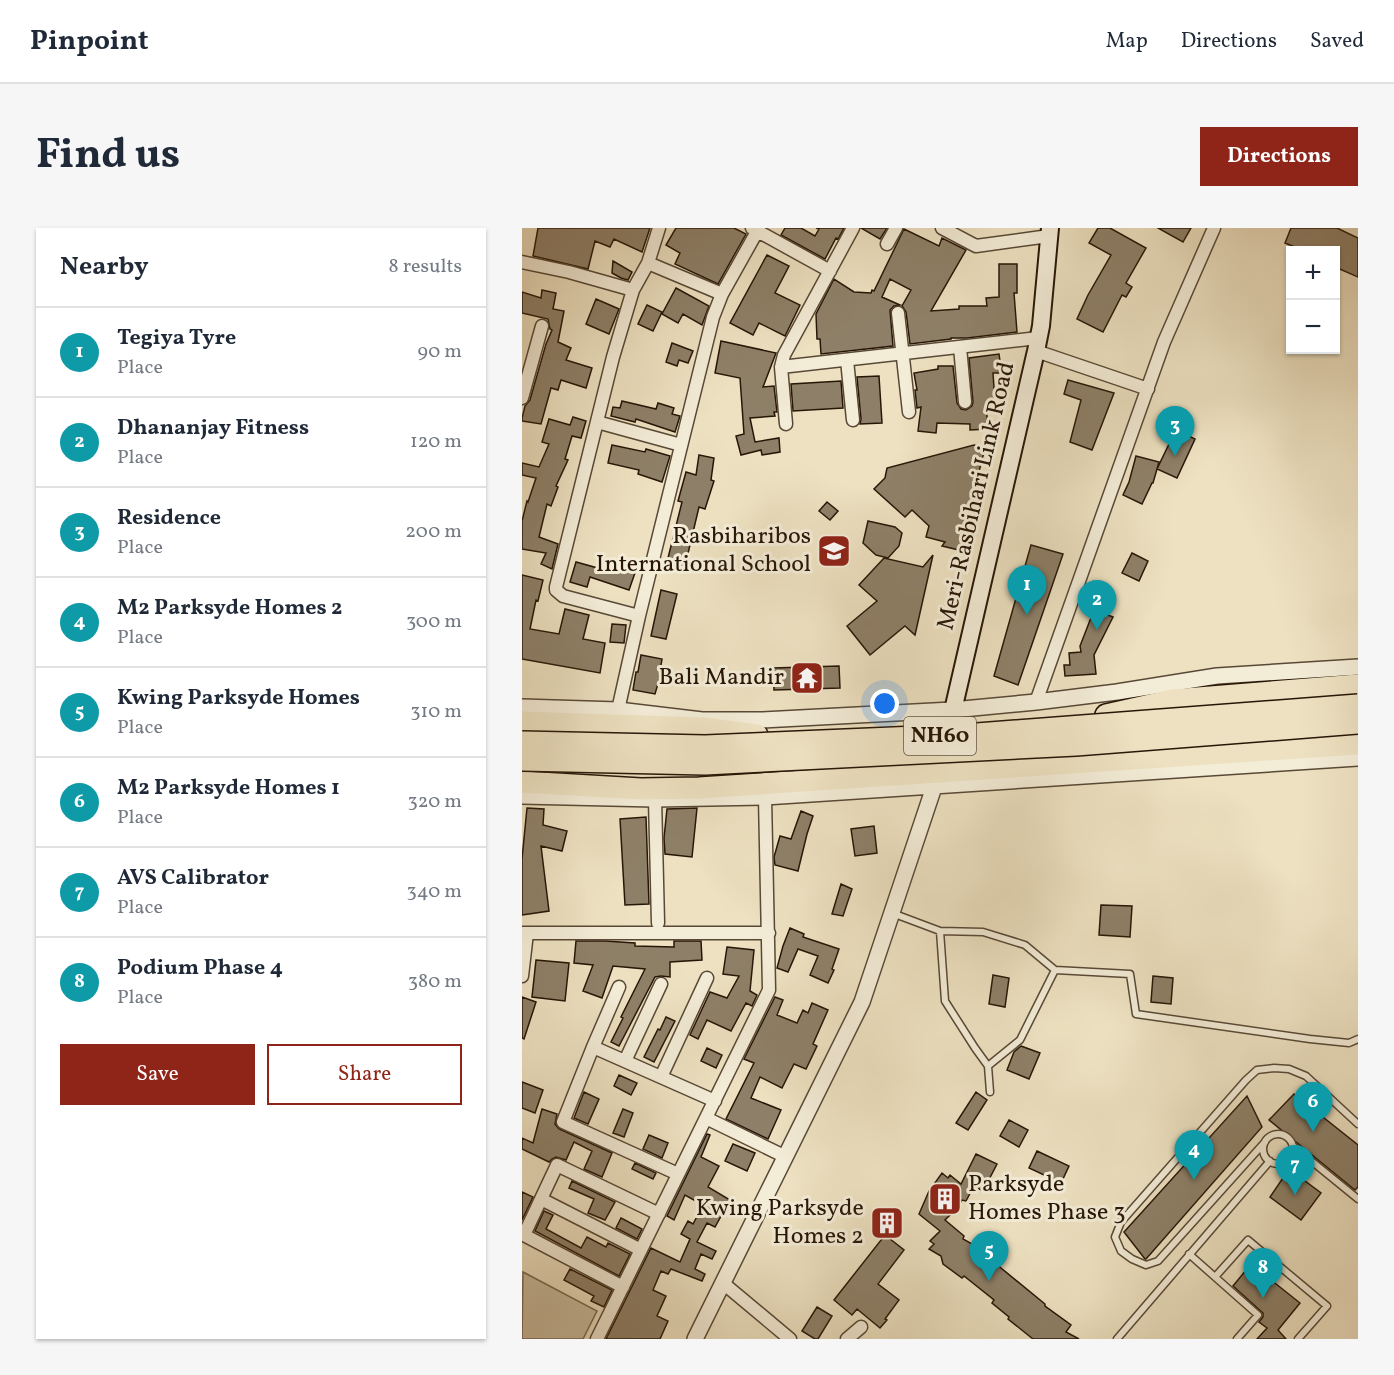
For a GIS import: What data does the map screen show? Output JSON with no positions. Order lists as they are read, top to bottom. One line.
{"streets":{"highway":["NH60"],"main road":["Meri-Rasbihari Link Road"]},"places":{"school or university":["Rasbiharibos International School"],"temple":["Bali Mandir"],"building":["Parksyde Homes Phase 3","Kwing Parksyde Homes 2"]},"page":{"header":"Pinpoint","nav":["Map","Directions","Saved"],"title":"Find us","buttons":["Directions",["Save","Share"]],"heading":["Nearby","8 results"],"map_buttons":["+","−"],"list":[{"mark":"1","name":"Tegiya Tyre","note":"Place","value":"90 m"},{"mark":"2","name":"Dhananjay Fitness","note":"Place","value":"120 m"},{"mark":"3","name":"Residence","note":"Place","value":"200 m"},{"mark":"4","name":"M2 Parksyde Homes 2","note":"Place","value":"300 m"},{"mark":"5","name":"Kwing Parksyde Homes","note":"Place","value":"310 m"},{"mark":"6","name":"M2 Parksyde Homes 1","note":"Place","value":"320 m"},{"mark":"7","name":"AVS Calibrator","note":"Place","value":"340 m"},{"mark":"8","name":"Podium Phase 4","note":"Place","value":"380 m"}],"pins":["3","1","2","6","4","7","5","8"]}}
